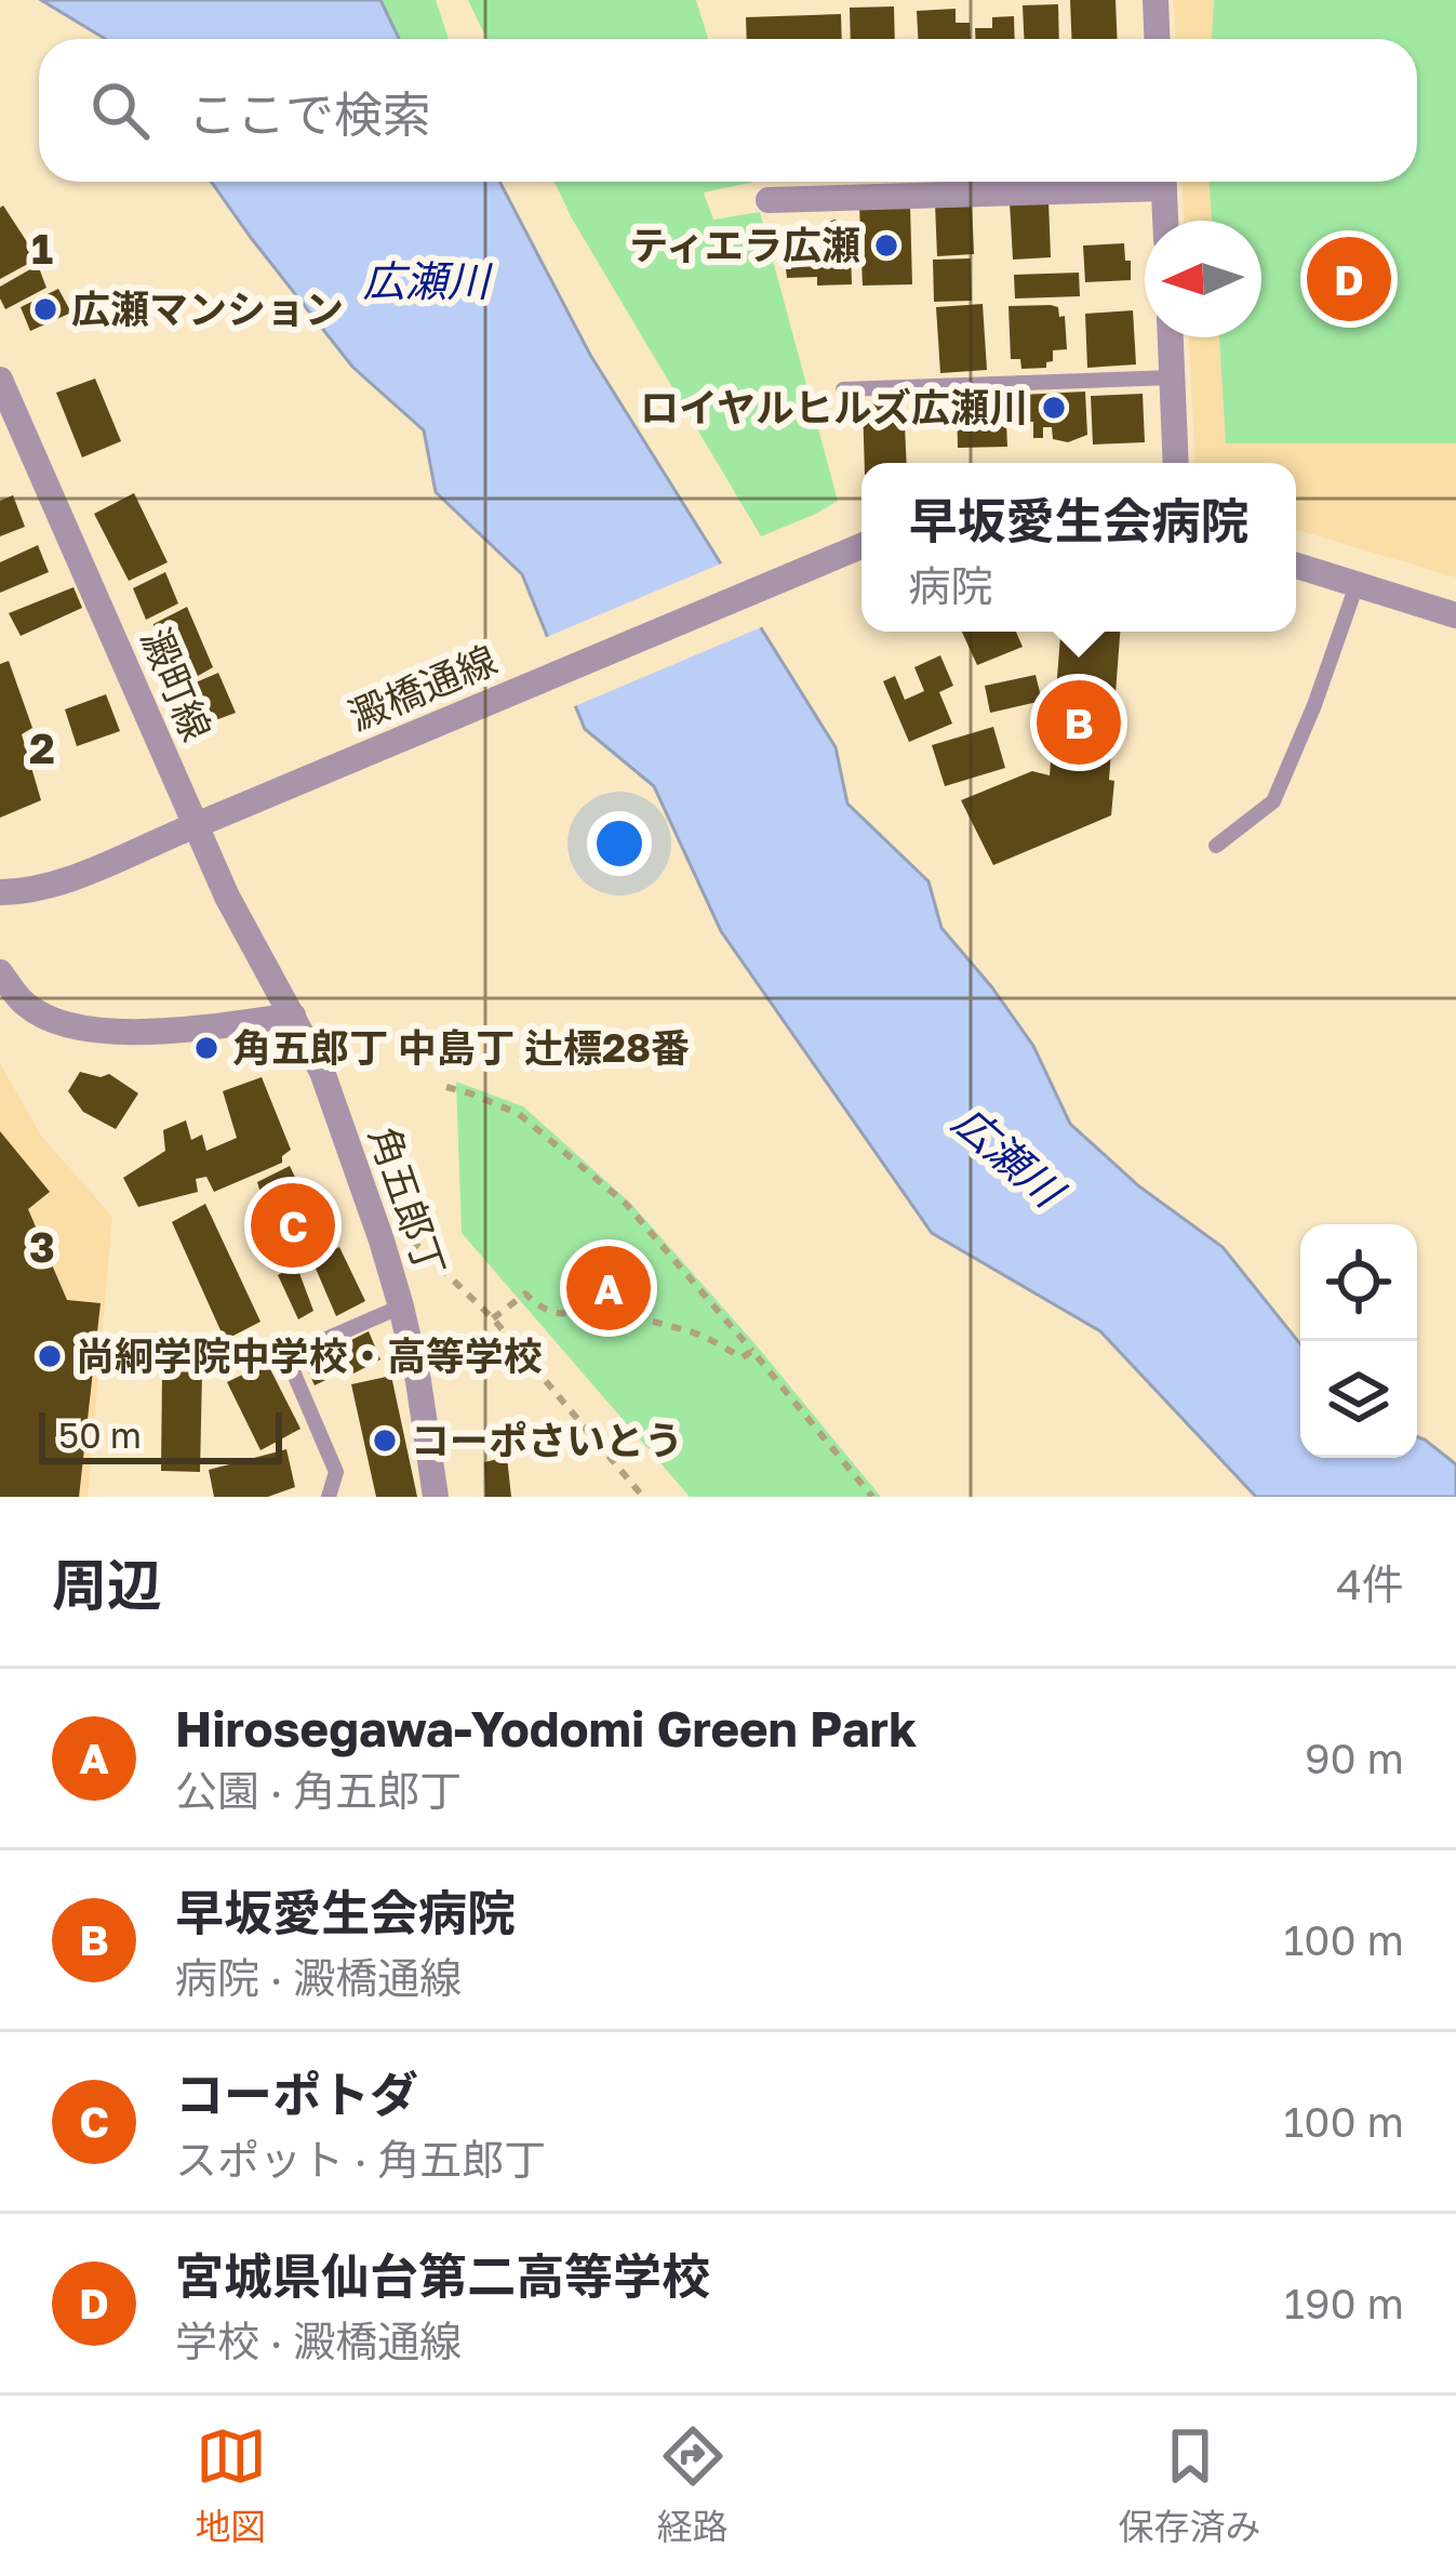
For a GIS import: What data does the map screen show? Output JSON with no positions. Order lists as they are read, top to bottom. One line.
{"streets":{"street":["澱町線","澱橋通線","角五郎丁"]},"crossings":[["澱町線","角五郎丁"]],"water":["広瀬川"],"places":["ティエラ広瀬","広瀬マンション","ロイヤルヒルズ広瀬川","角五郎丁 中島丁 辻標28番","尚絅学院中学校・高等学校","コーポさいとう"],"scale_bar":"50 m","north":"left","page":{"search":"ここで検索","pins":["D","B","C","A"],"popup":["早坂愛生会病院","病院"],"scale":"50 m","heading":["周辺","4件"],"list":[{"mark":"A","name":"Hirosegawa-Yodomi Green Park","note":"公園 · 角五郎丁","value":"90 m"},{"mark":"B","name":"早坂愛生会病院","note":"病院 · 澱橋通線","value":"100 m"},{"mark":"C","name":"コーポトダ","note":"スポット · 角五郎丁","value":"100 m"},{"mark":"D","name":"宮城県仙台第二高等学校","note":"学校 · 澱橋通線","value":"190 m"}],"nav":["地図","経路","保存済み"]},"grid":{"rows":["1","2","3"]}}
